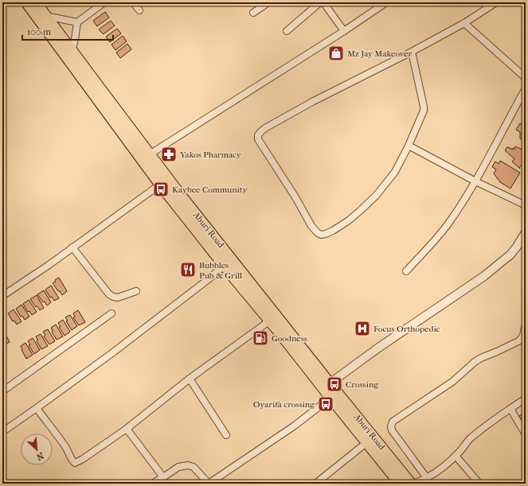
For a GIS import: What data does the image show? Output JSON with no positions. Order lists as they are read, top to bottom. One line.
{"streets":{"highway":["Aburi Road"]},"places":{"shop":["Mz Jay Makeover"],"pharmacy":["Yakos Pharmacy"],"bus stop":["Kaybee Community","Crossing","Oyarifa crossing"],"restaurant":["Bubbles Pub & Grill"],"hospital":["Focus Orthopedic"],"fuel station":["Goodness"]},"scale_bar":"100 m","north":"bottom right"}
